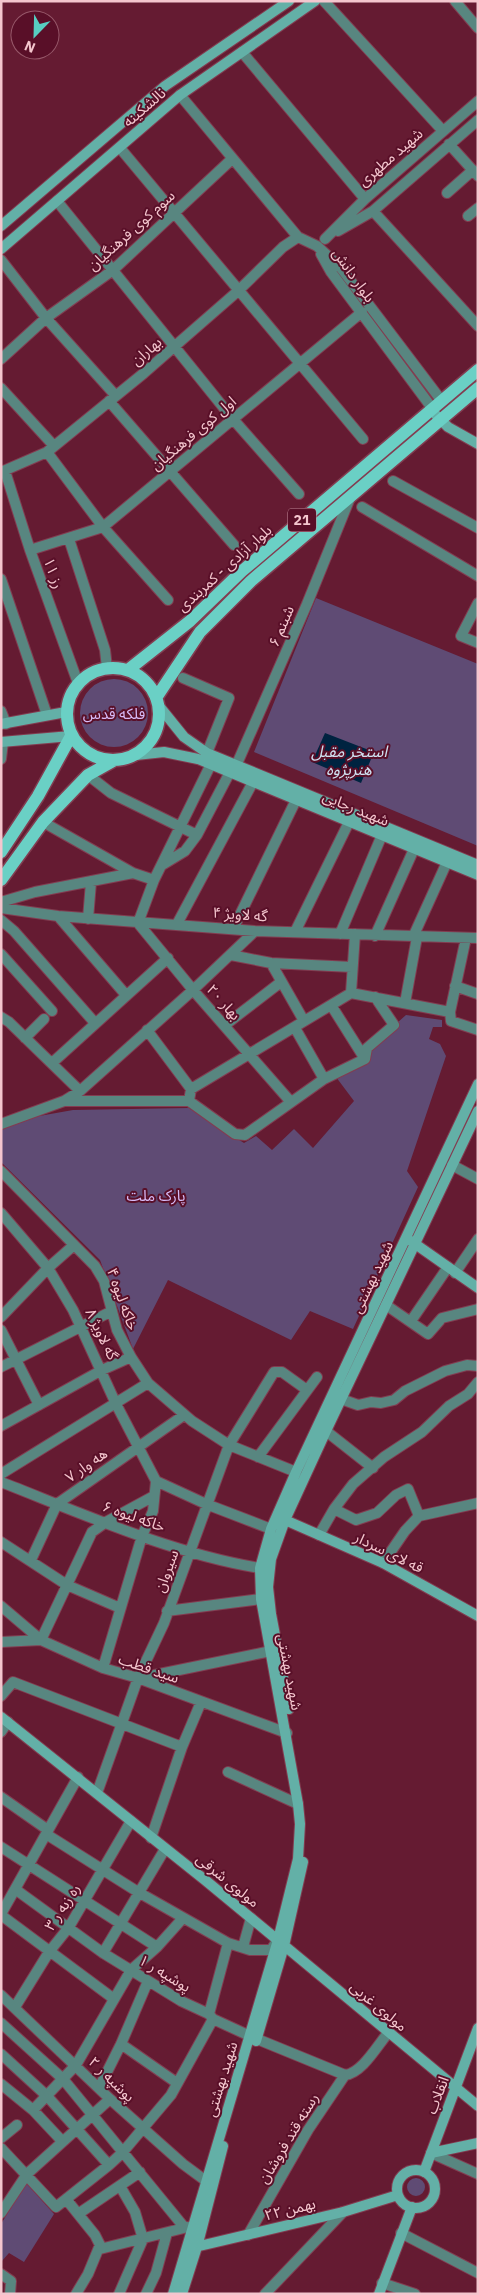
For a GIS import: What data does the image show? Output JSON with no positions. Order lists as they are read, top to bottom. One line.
{"streets":{"main road":["نالشکینه","21","بلوار آزادی - کمربندی","شهید رجایی","شهید بهشتی","قه لای سردار","مولوی شرقی","مولوی غربی","انقلاب","۲۲ بهمن"],"street":["شهید مطهری","سوم کوی فرهنگیان","بلوار دانش","بهاران","اول کوی فرهنگیان","رز ۱۱","شبنم ۶","گه لاویژ ۴","بهار ۲۰","خاکه لیوه ۴","گه لاویژ ۸","هه وار ۷","خاکه لیوه ۶","سیروان","سید قطب","ره زبه ر ۳","۱ پوشپه ر","پوشپه ر ۲","رسته قند فروشان"]},"crossings":[["بلوار دانش","اول کوی فرهنگیان"],["بلوار دانش","بلوار آزادی - کمربندی"],["بهاران","رز ۱۱"],["اول کوی فرهنگیان","رز ۱۱"],["21","بلوار آزادی - کمربندی"],["21","رز ۱۱"],["21","شهید رجایی"],["بلوار آزادی - کمربندی","رز ۱۱"],["بلوار آزادی - کمربندی","شبنم ۶"],["بلوار آزادی - کمربندی","شهید رجایی"],["رز ۱۱","شهید رجایی"],["شبنم ۶","شهید رجایی"],["گه لاویژ ۴","بهار ۲۰"],["شهید بهشتی","خاکه لیوه ۴"],["شهید بهشتی","خاکه لیوه ۶"],["شهید بهشتی","قه لای سردار"],["شهید بهشتی","سید قطب"],["شهید بهشتی","مولوی شرقی"],["شهید بهشتی","۱ پوشپه ر"],["شهید بهشتی","مولوی غربی"],["شهید بهشتی","پوشپه ر ۲"],["شهید بهشتی","۲۲ بهمن"],["خاکه لیوه ۴","هه وار ۷"],["خاکه لیوه ۴","سیروان"],["گه لاویژ ۸","هه وار ۷"],["هه وار ۷","خاکه لیوه ۶"],["خاکه لیوه ۶","سیروان"],["سیروان","سید قطب"],["سیروان","مولوی شرقی"],["مولوی شرقی","ره زبه ر ۳"],["مولوی شرقی","مولوی غربی"],["ره زبه ر ۳","۱ پوشپه ر"],["ره زبه ر ۳","پوشپه ر ۲"],["۱ پوشپه ر","رسته قند فروشان"],["مولوی غربی","انقلاب"],["مولوی غربی","رسته قند فروشان"],["انقلاب","۲۲ بهمن"],["رسته قند فروشان","۲۲ بهمن"]],"water":["استخر مقبل هنرپژوه"],"parks":["فلکه قدس","پارک ملت"],"north":"bottom left"}
